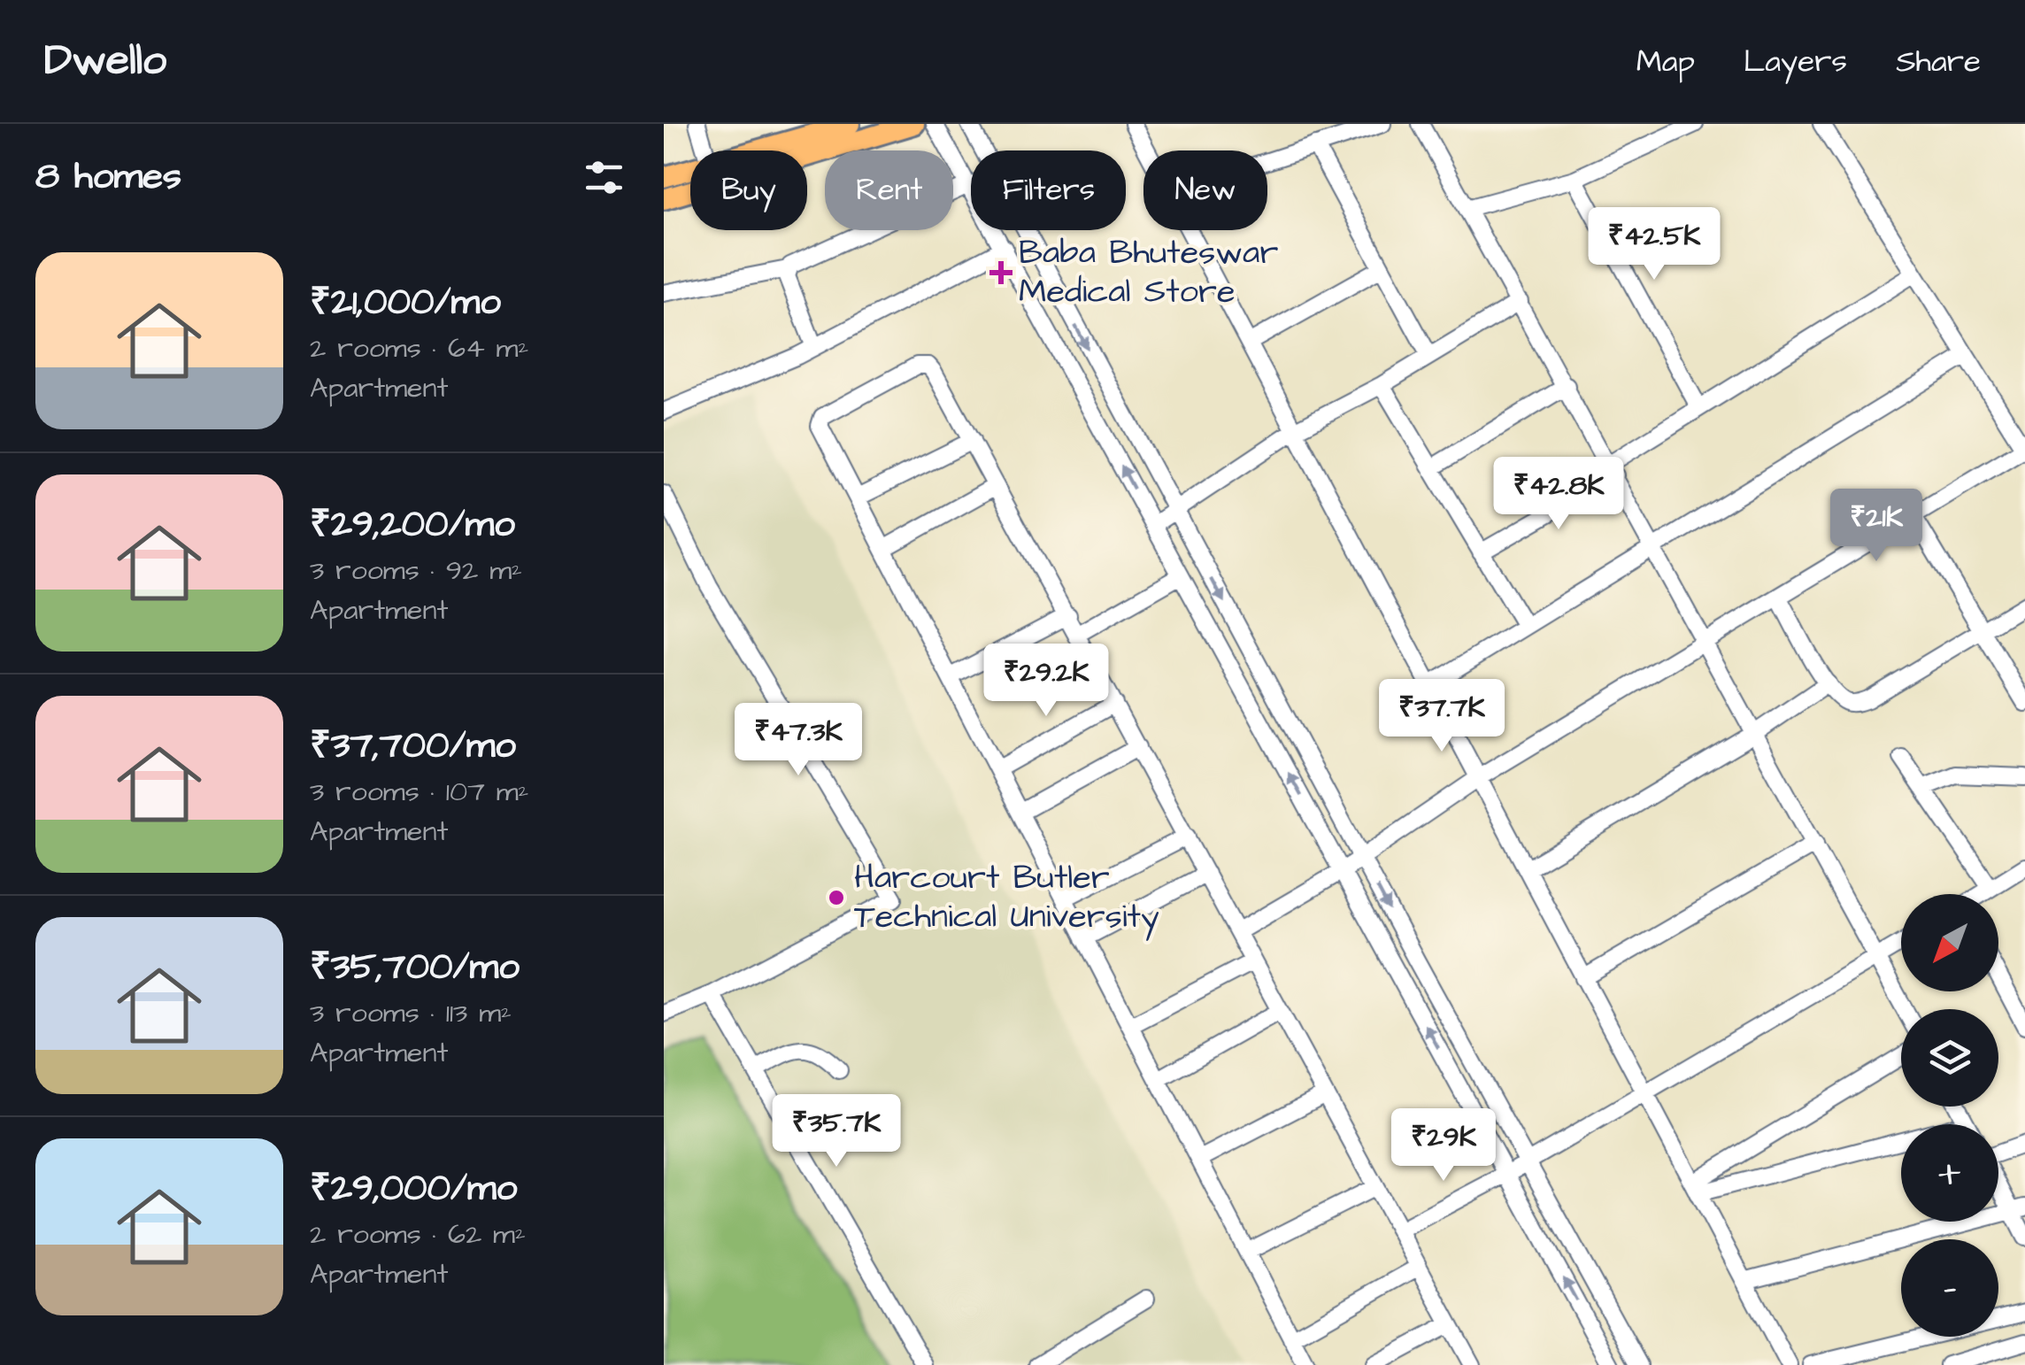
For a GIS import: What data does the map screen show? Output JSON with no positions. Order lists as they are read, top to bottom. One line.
{"places":{"health":["Baba Bhuteswar Medical Store"],"other":["Harcourt Butler Technical University"]},"north":"bottom left","page":{"header":"Dwello","nav":["Map","Layers","Share"],"heading":"8 homes","chip":["Buy","Rent","Filters","New"],"price":["₹42.5K","₹42.8K","₹21K","₹29.2K","₹37.7K","₹47.3K","₹35.7K","₹29K"],"list":[{"name":"₹21,000/mo","note":"2 rooms · 64 m² · Apartment"},{"name":"₹29,200/mo","note":"3 rooms · 92 m² · Apartment"},{"name":"₹37,700/mo","note":"3 rooms · 107 m² · Apartment"},{"name":"₹35,700/mo","note":"3 rooms · 113 m² · Apartment"},{"name":"₹29,000/mo","note":"2 rooms · 62 m² · Apartment"}],"map_buttons":["+","−"]}}
